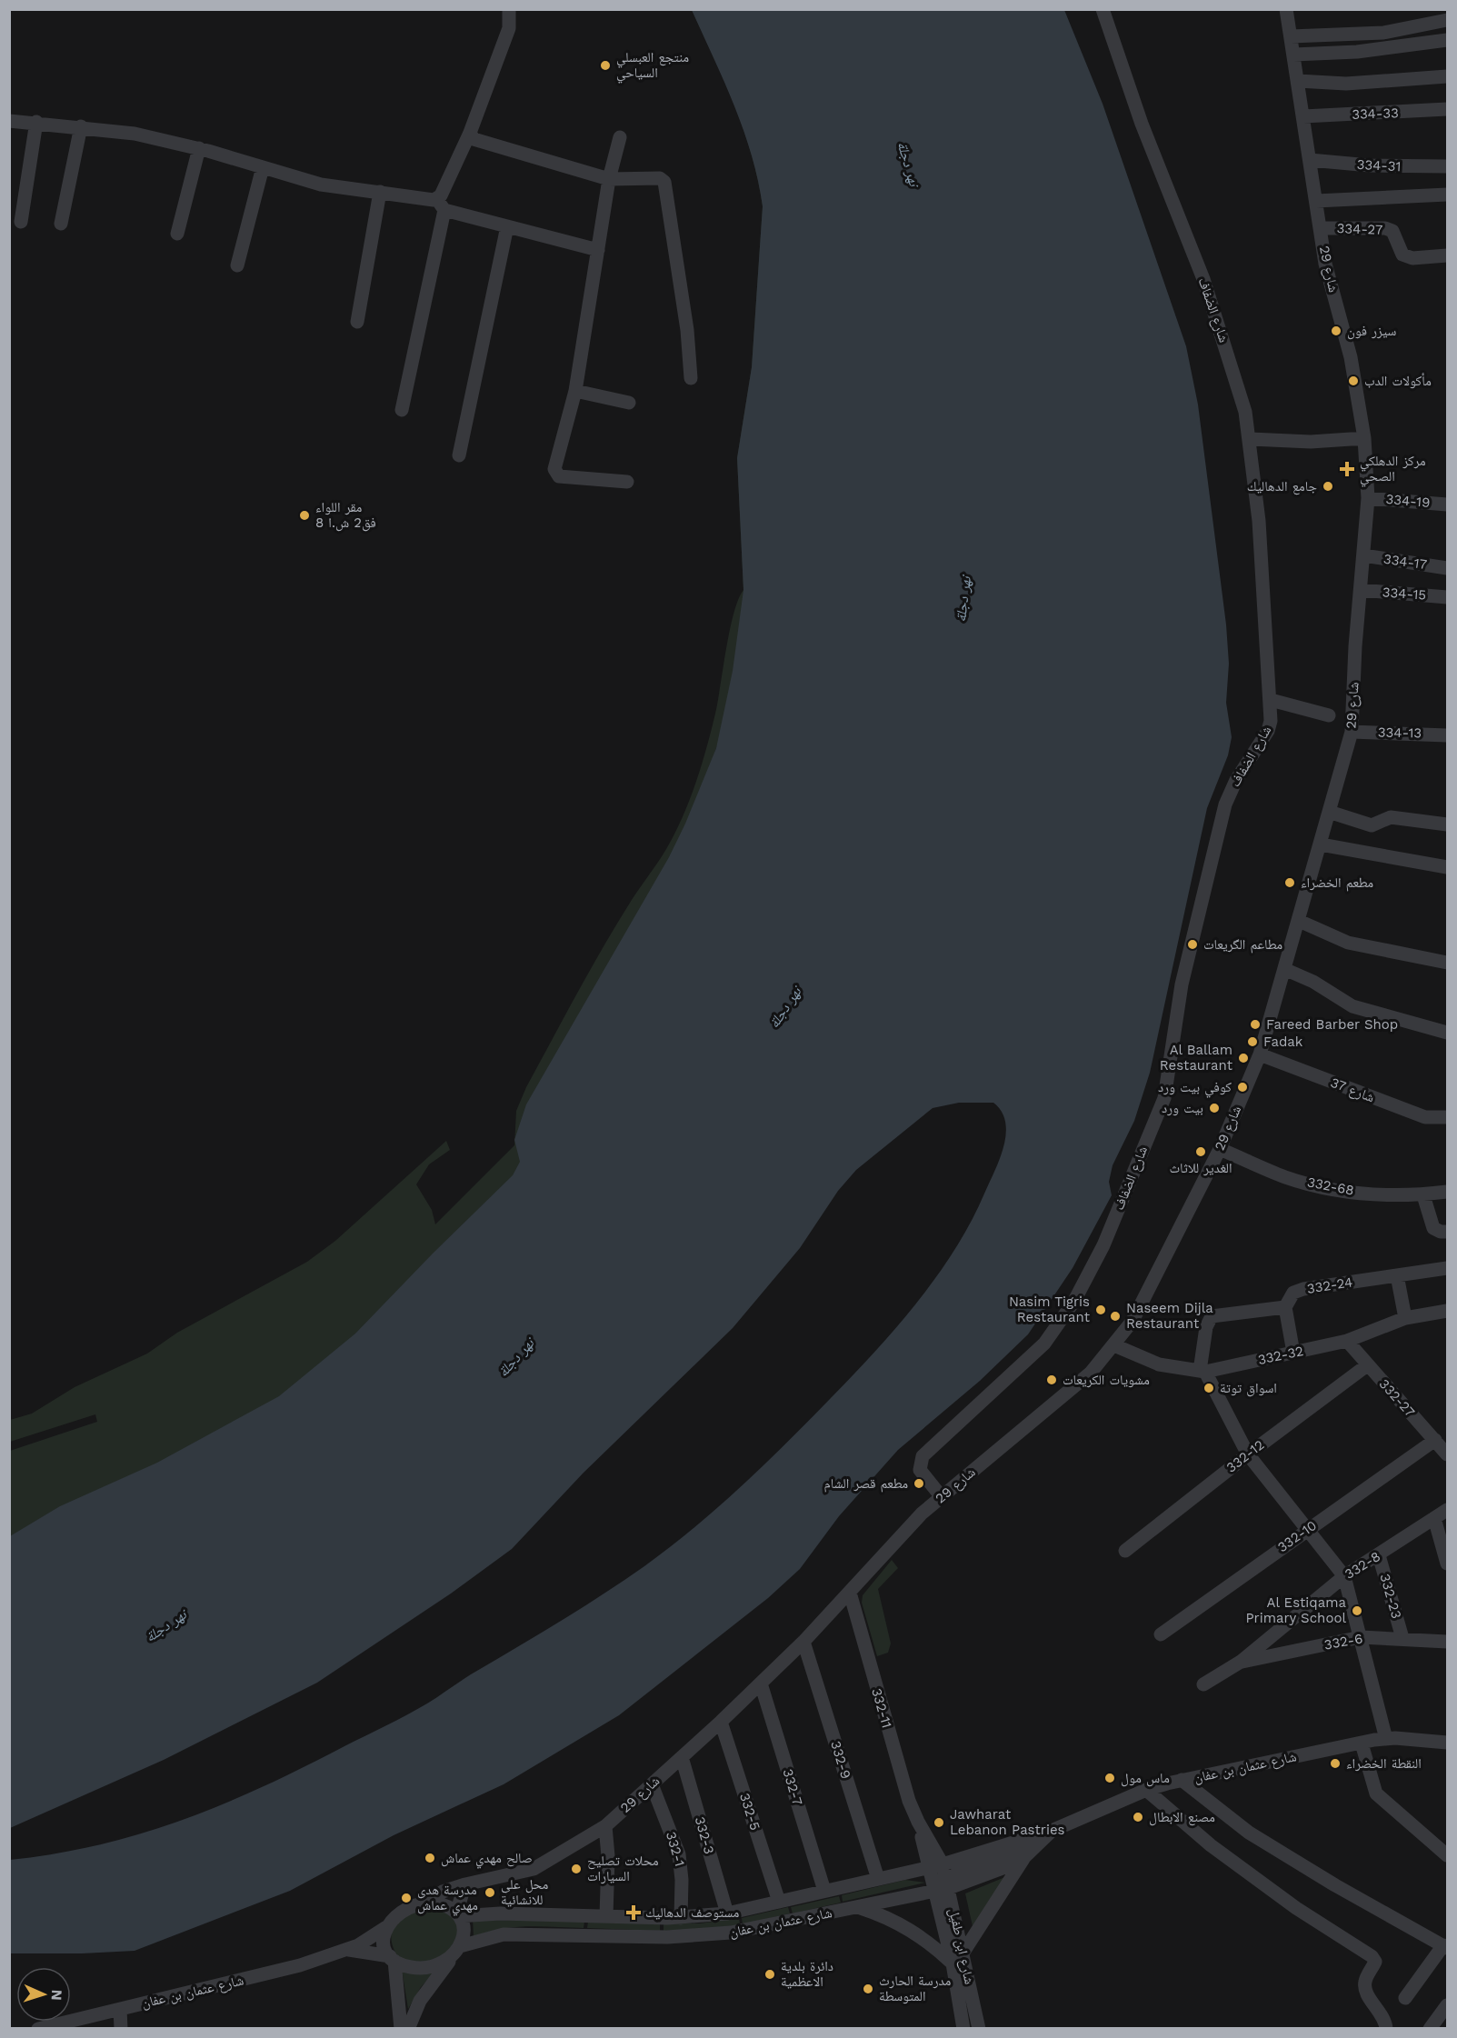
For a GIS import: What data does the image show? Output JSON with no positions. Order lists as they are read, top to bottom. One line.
{"streets":{"street":["334-33","334-31","334-27","شارع 29","شارع الضفاف","334-19","334-17","334-15","334-13","شارع 37","332-68","332-24","332-32","332-27","332-12","332-10","332-8","332-23","332-6","332-11","332-9","شارع عثمان بن عفان","332-7","332-5","332-3","332-1","شارع ابن طفيل"]},"crossings":[["334-33","شارع 29"],["334-31","شارع 29"],["334-27","شارع 29"],["شارع 29","شارع الضفاف"],["شارع 29","334-19"],["شارع 29","334-17"],["شارع 29","334-15"],["شارع 29","334-13"],["شارع 29","شارع 37"],["شارع 29","332-68"],["شارع 29","332-32"],["شارع 29","332-11"],["شارع 29","332-9"],["شارع 29","شارع عثمان بن عفان"],["شارع 29","332-7"],["شارع 29","332-5"],["شارع 29","332-3"],["شارع 29","332-1"],["332-32","332-27"],["332-27","332-12"],["332-27","332-10"],["332-8","332-23"],["332-8","332-6"],["332-23","332-6"],["332-11","شارع عثمان بن عفان"],["332-11","شارع ابن طفيل"],["332-9","شارع عثمان بن عفان"],["شارع عثمان بن عفان","332-7"],["شارع عثمان بن عفان","332-5"],["شارع عثمان بن عفان","332-3"],["شارع عثمان بن عفان","332-1"],["شارع عثمان بن عفان","شارع ابن طفيل"]],"water":["نهر دجلة"],"places":{"other":["منتجع العبسلي السياحي","سيزر فون","مأكولات الدب","جامع الدهاليك","مقر اللواء 8 فق2 ش.ا","مطعم الخضراء","مطاعم الگريعات","Fareed Barber Shop","Fadak","Al Ballam Restaurant","كوفي بيت ورد","بيت ورد","الغدير للاثاث","Nasim Tigris Restaurant","Naseem Dijla Restaurant","مشويات الكريعات","اسواق توتة","مطعم قصر الشام","Al Estiqama Primary School","النقطة الخضراء","ماس مول","مصنع الابطال","Jawharat Lebanon Pastries","صالح مهدي عماش","محلات تصليح السيارات","محل علي للانشائية","مدرسة هدى مهدي عماش","دائرة بلدية الاعظمية","مدرسة الحارث المتوسطة"],"health":["مركز الدهلكي الصحي","مستوصف الدهاليك"]},"north":"right"}
